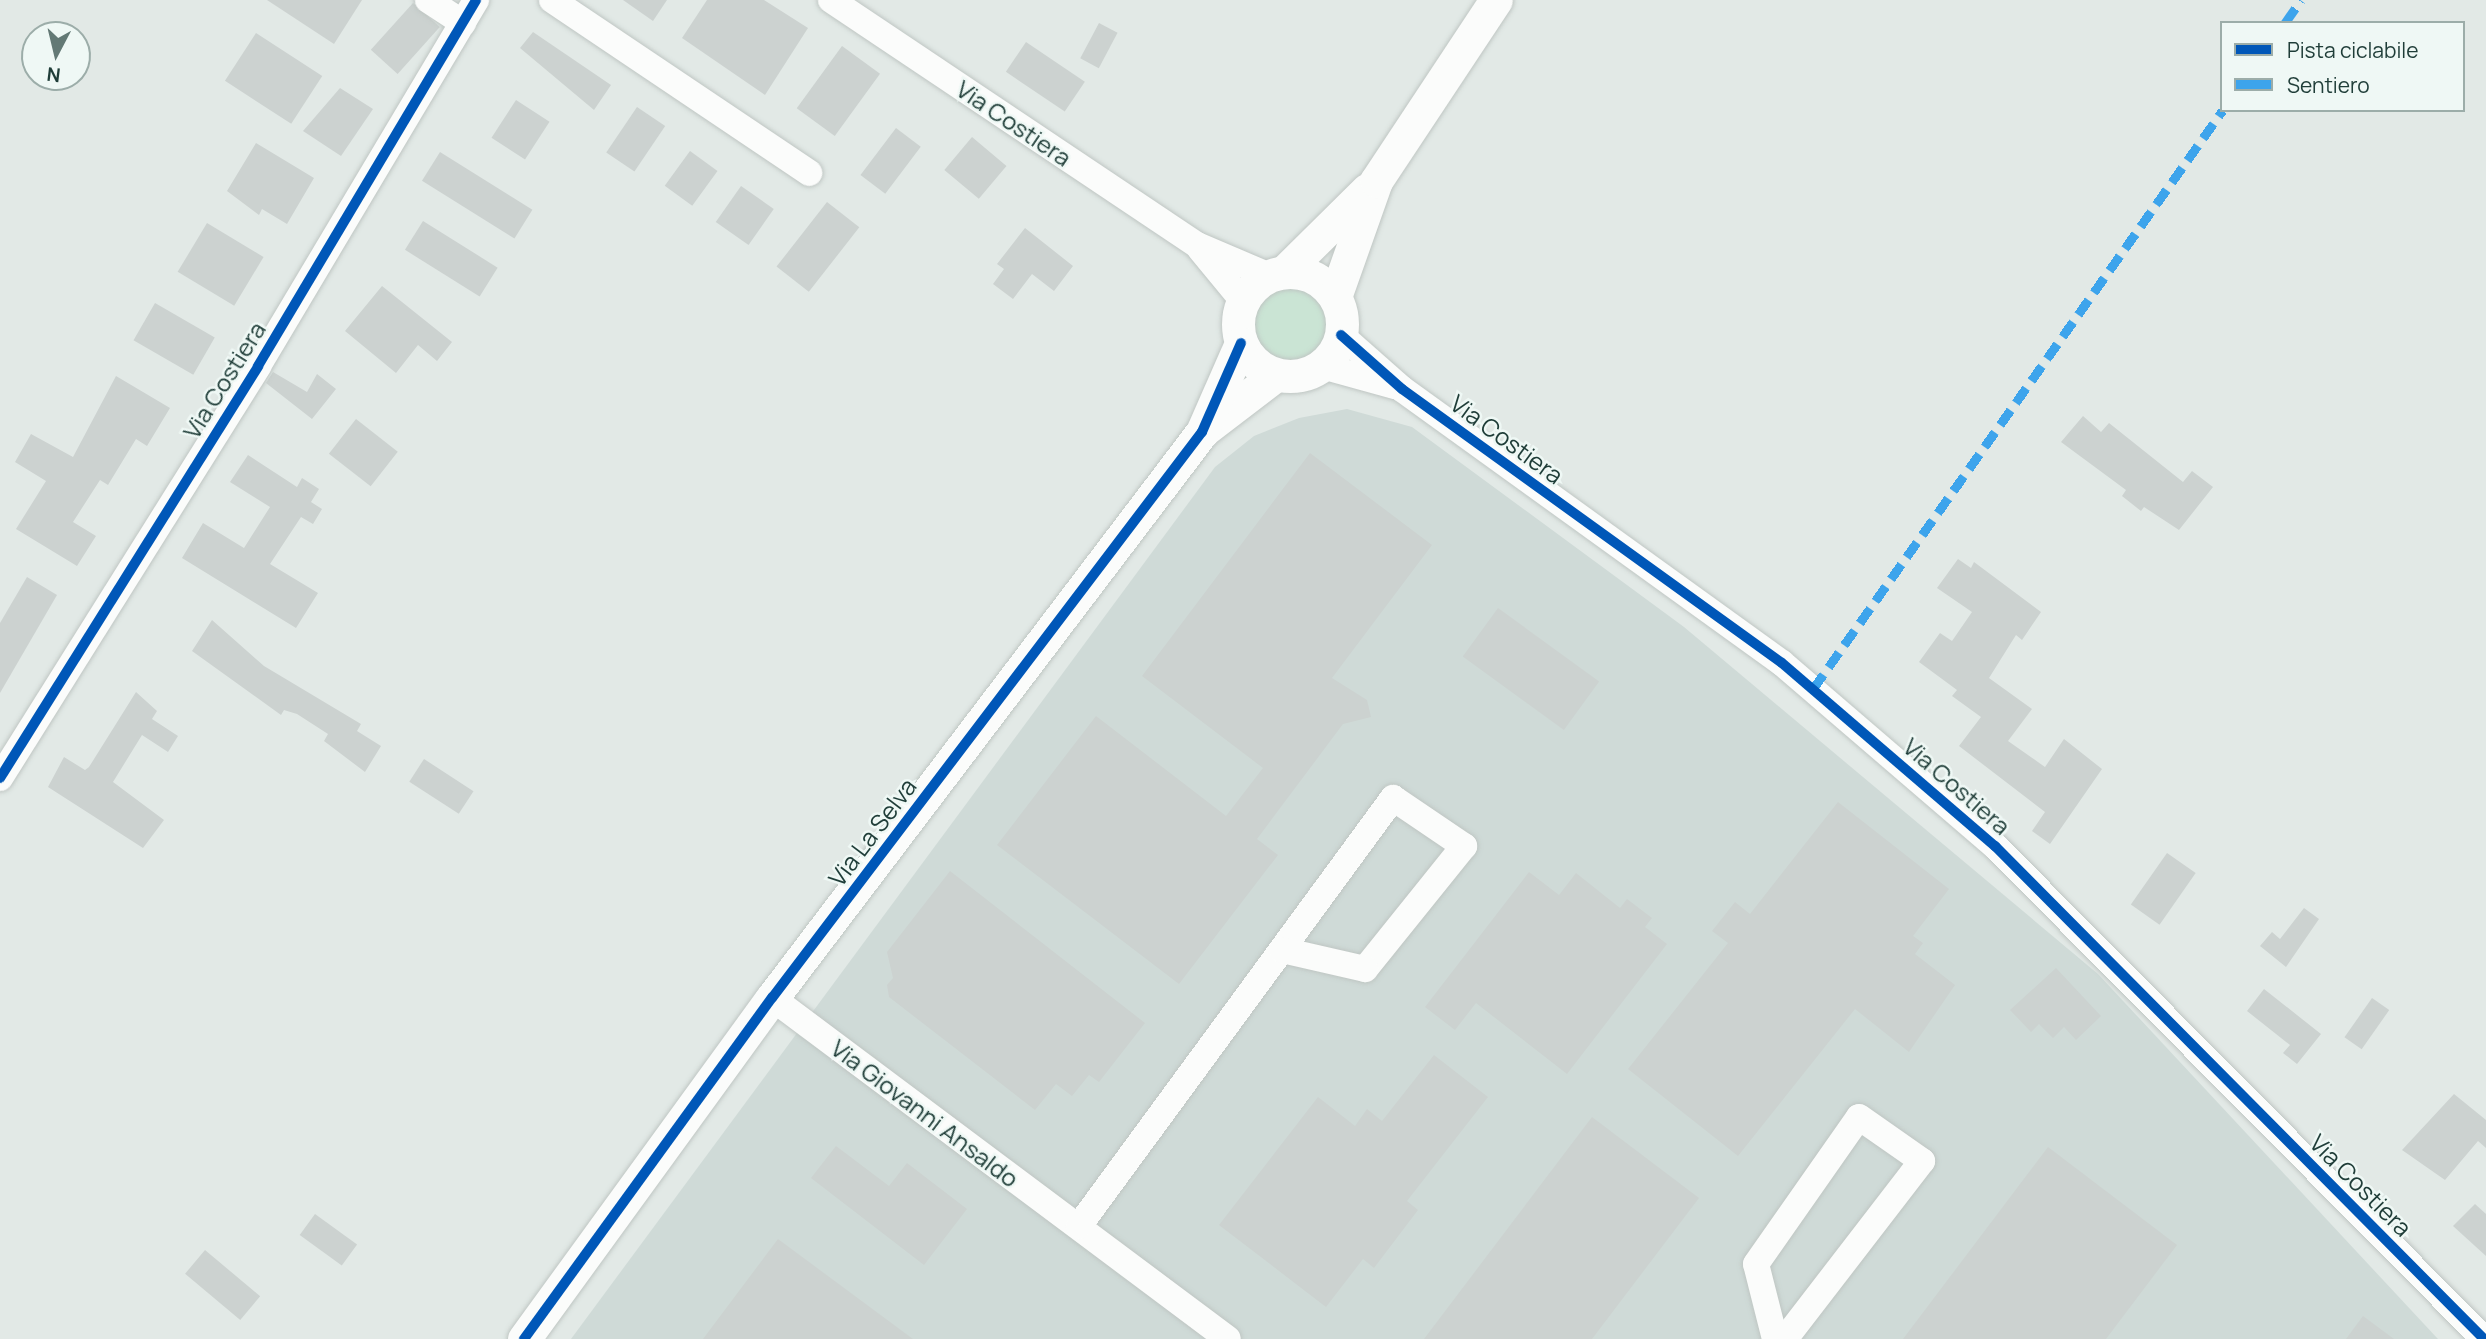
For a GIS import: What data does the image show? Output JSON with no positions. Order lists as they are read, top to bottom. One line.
{"streets":{"street":["Via Costiera","Via La Selva","Via Giovanni Ansaldo"]},"crossings":[["Via Costiera","Via La Selva"],["Via La Selva","Via Giovanni Ansaldo"]],"legend":["Pista ciclabile","Sentiero"],"north":"bottom"}
